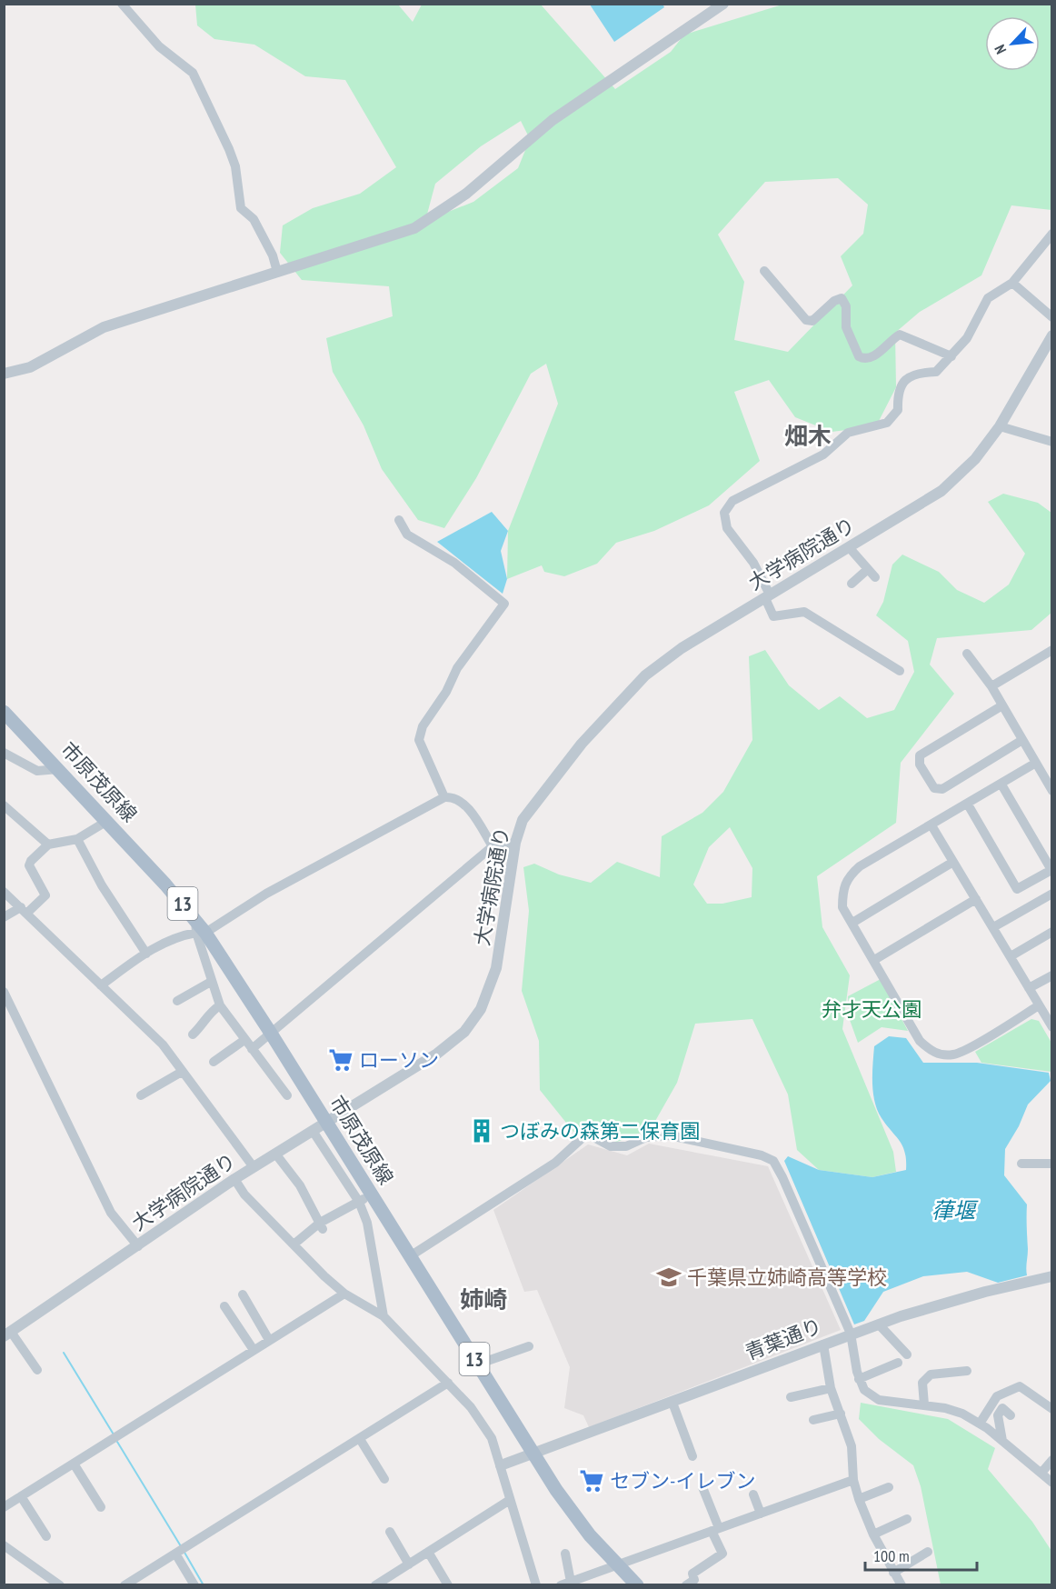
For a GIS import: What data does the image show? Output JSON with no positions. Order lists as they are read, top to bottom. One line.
{"streets":{"main road":["市原茂原線","13"],"street":["大学病院通り","青葉通り"]},"crossings":[["大学病院通り","市原茂原線"],["市原茂原線","青葉通り"]],"districts":["畑木","姉崎"],"water":["葎堰"],"parks":["弁才天公園"],"places":{"supermarket":["ローソン","セブン-イレブン"],"building":["つぼみの森第二保育園"],"school or university":["千葉県立姉崎高等学校"]},"scale_bar":"100 m","north":"bottom left"}
